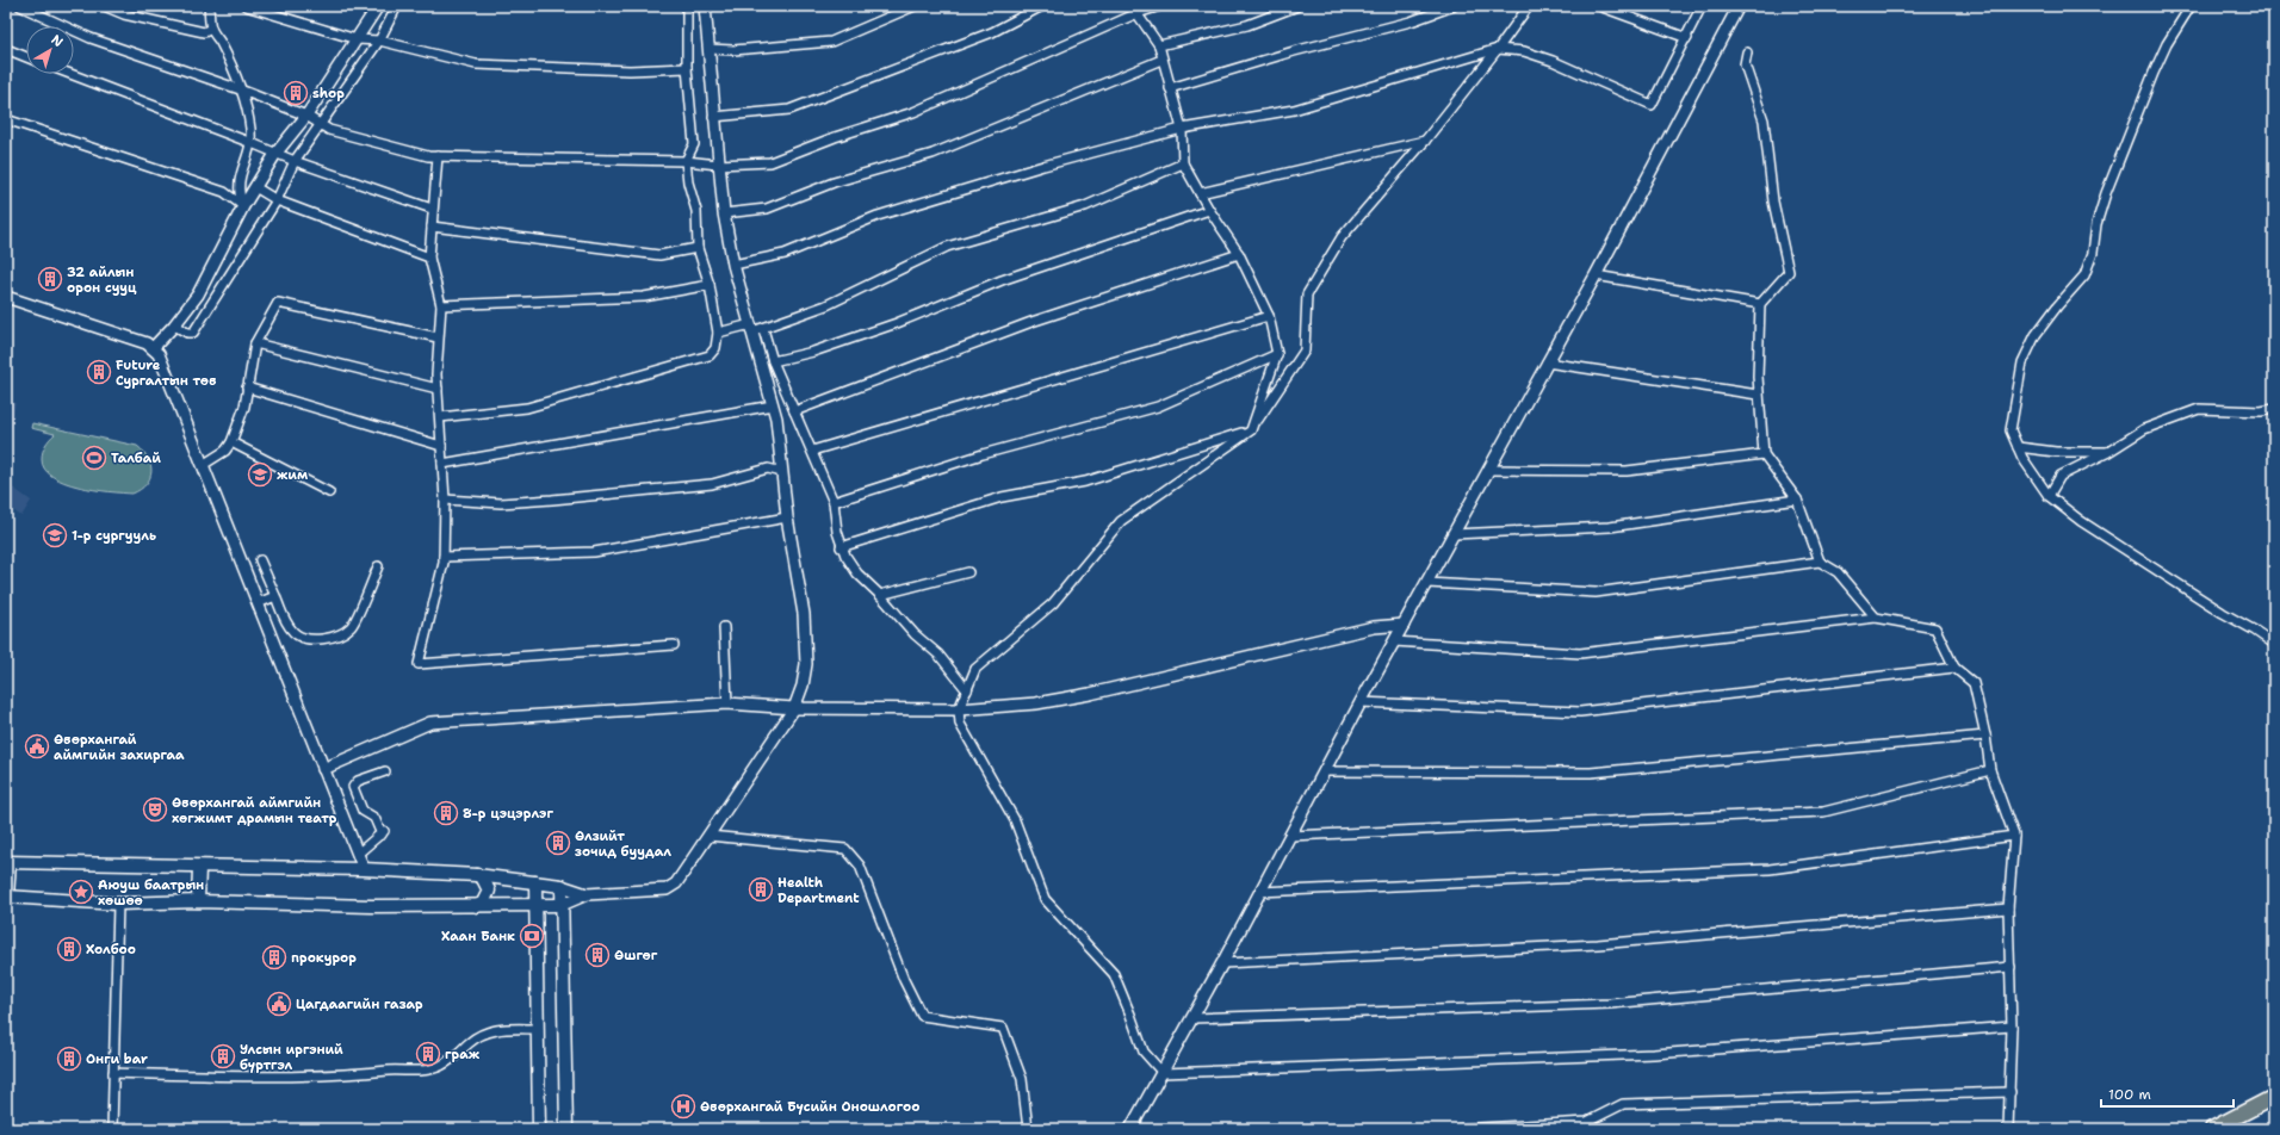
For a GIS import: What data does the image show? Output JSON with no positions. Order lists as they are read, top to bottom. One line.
{"places":{"building":["shop","32 айлын орон сууц","Future Сургалтын төв","8-р цэцэрлэг","Өлзийт зочид буудал","Health Department","Холбоо","Өшгөг","прокурор","граж","Улсын иргэний бүртгэл","Онги bar"],"sports":["Талбай"],"school or university":["жим","1-р сургууль"],"public building":["Өвөрхангай аймгийн захиргаа","Цагдаагийн газар"],"theatre":["Өвөрхангай аймгийн хөгжимт драмын театр"],"place":["Аюуш баатрын хөшөө"],"bank":["Хаан Банк"],"hospital":["Өвөрхангай Бүсийн Оношлогоо"]},"scale_bar":"100 m","north":"top right"}
